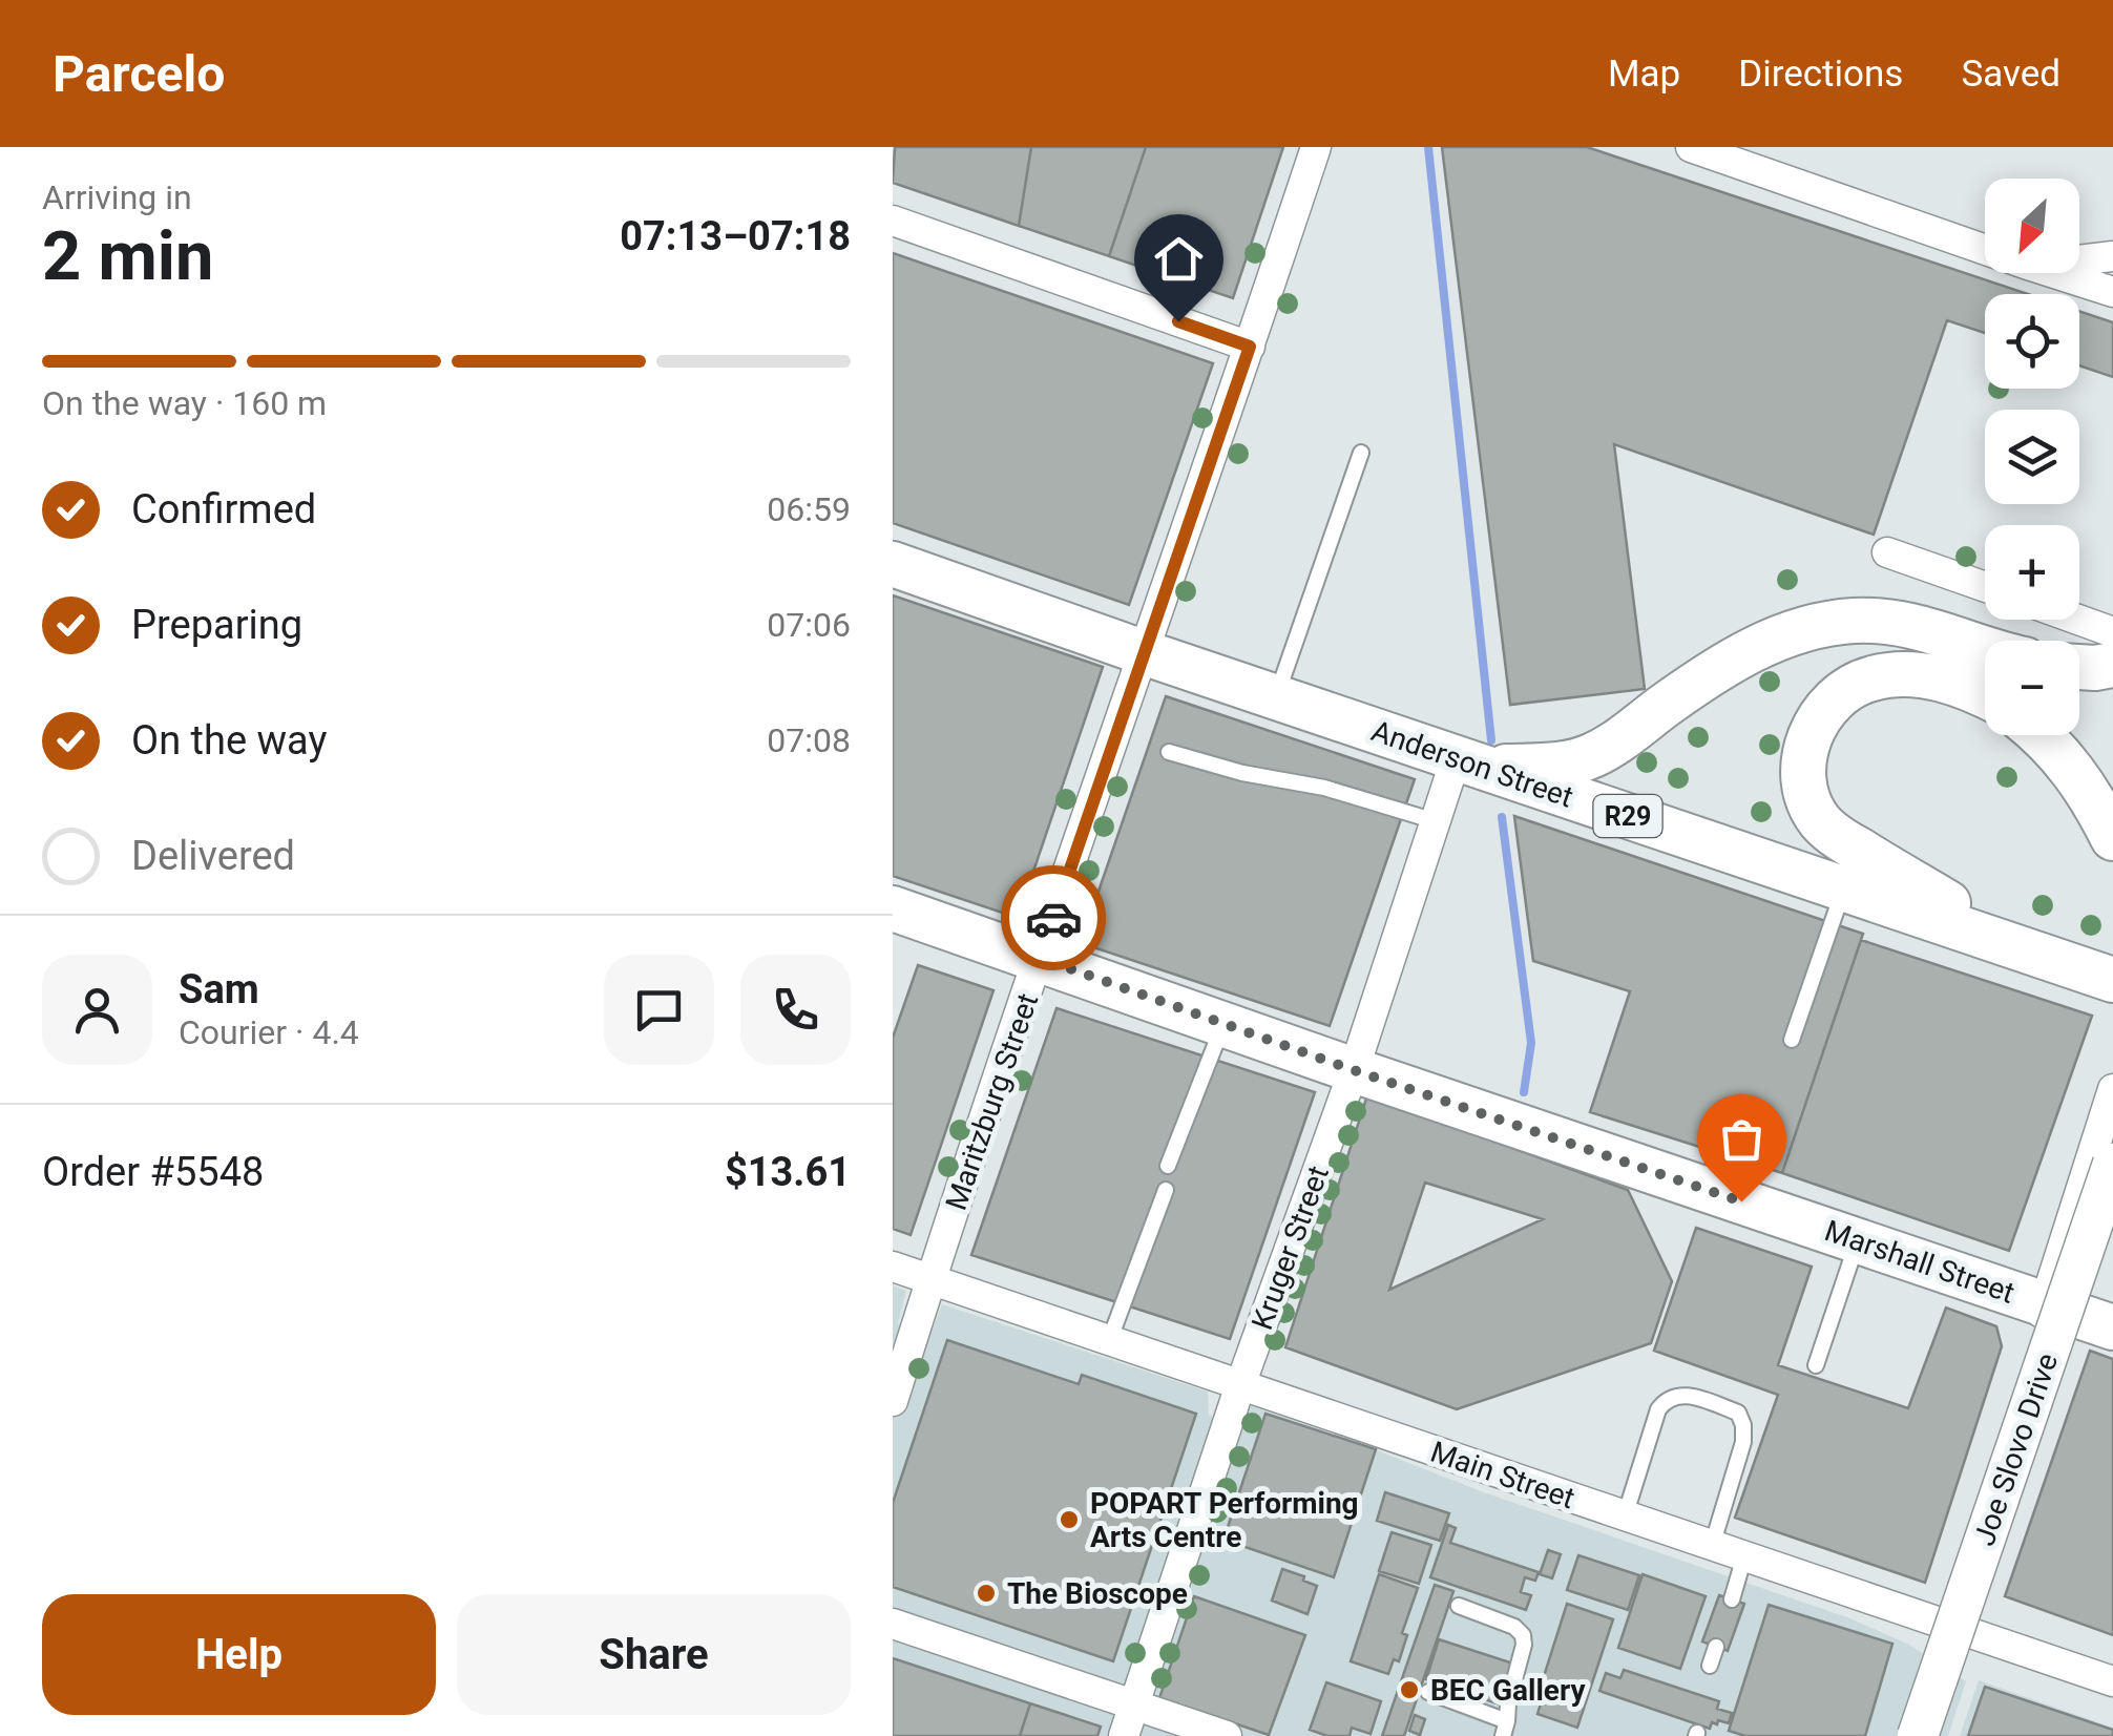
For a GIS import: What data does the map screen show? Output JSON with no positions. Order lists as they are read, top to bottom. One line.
{"streets":{"main road":["Anderson Street","R29","Marshall Street","Joe Slovo Drive"],"street":["Maritzburg Street","Kruger Street","Main Street"]},"crossings":[["Anderson Street","Maritzburg Street"],["Anderson Street","Kruger Street"],["Maritzburg Street","Marshall Street"],["Maritzburg Street","Main Street"],["Kruger Street","Marshall Street"],["Kruger Street","Main Street"]],"places":["POPART Performing Arts Centre","The Bioscope","BEC Gallery"],"north":"bottom left","page":{"header":"Parcelo","nav":["Map","Directions","Saved"],"heading":["2 min","Arriving in","07:13–07:18"],"panel":["Sam","Courier · 4.4","Order #5548","$13.61"],"map_buttons":["+","−"],"bar":"On the way · 160 m","list":[["Confirmed","06:59"],["Preparing","07:06"],["On the way","07:08"],"Delivered"],"buttons":["Help","Share"]}}
